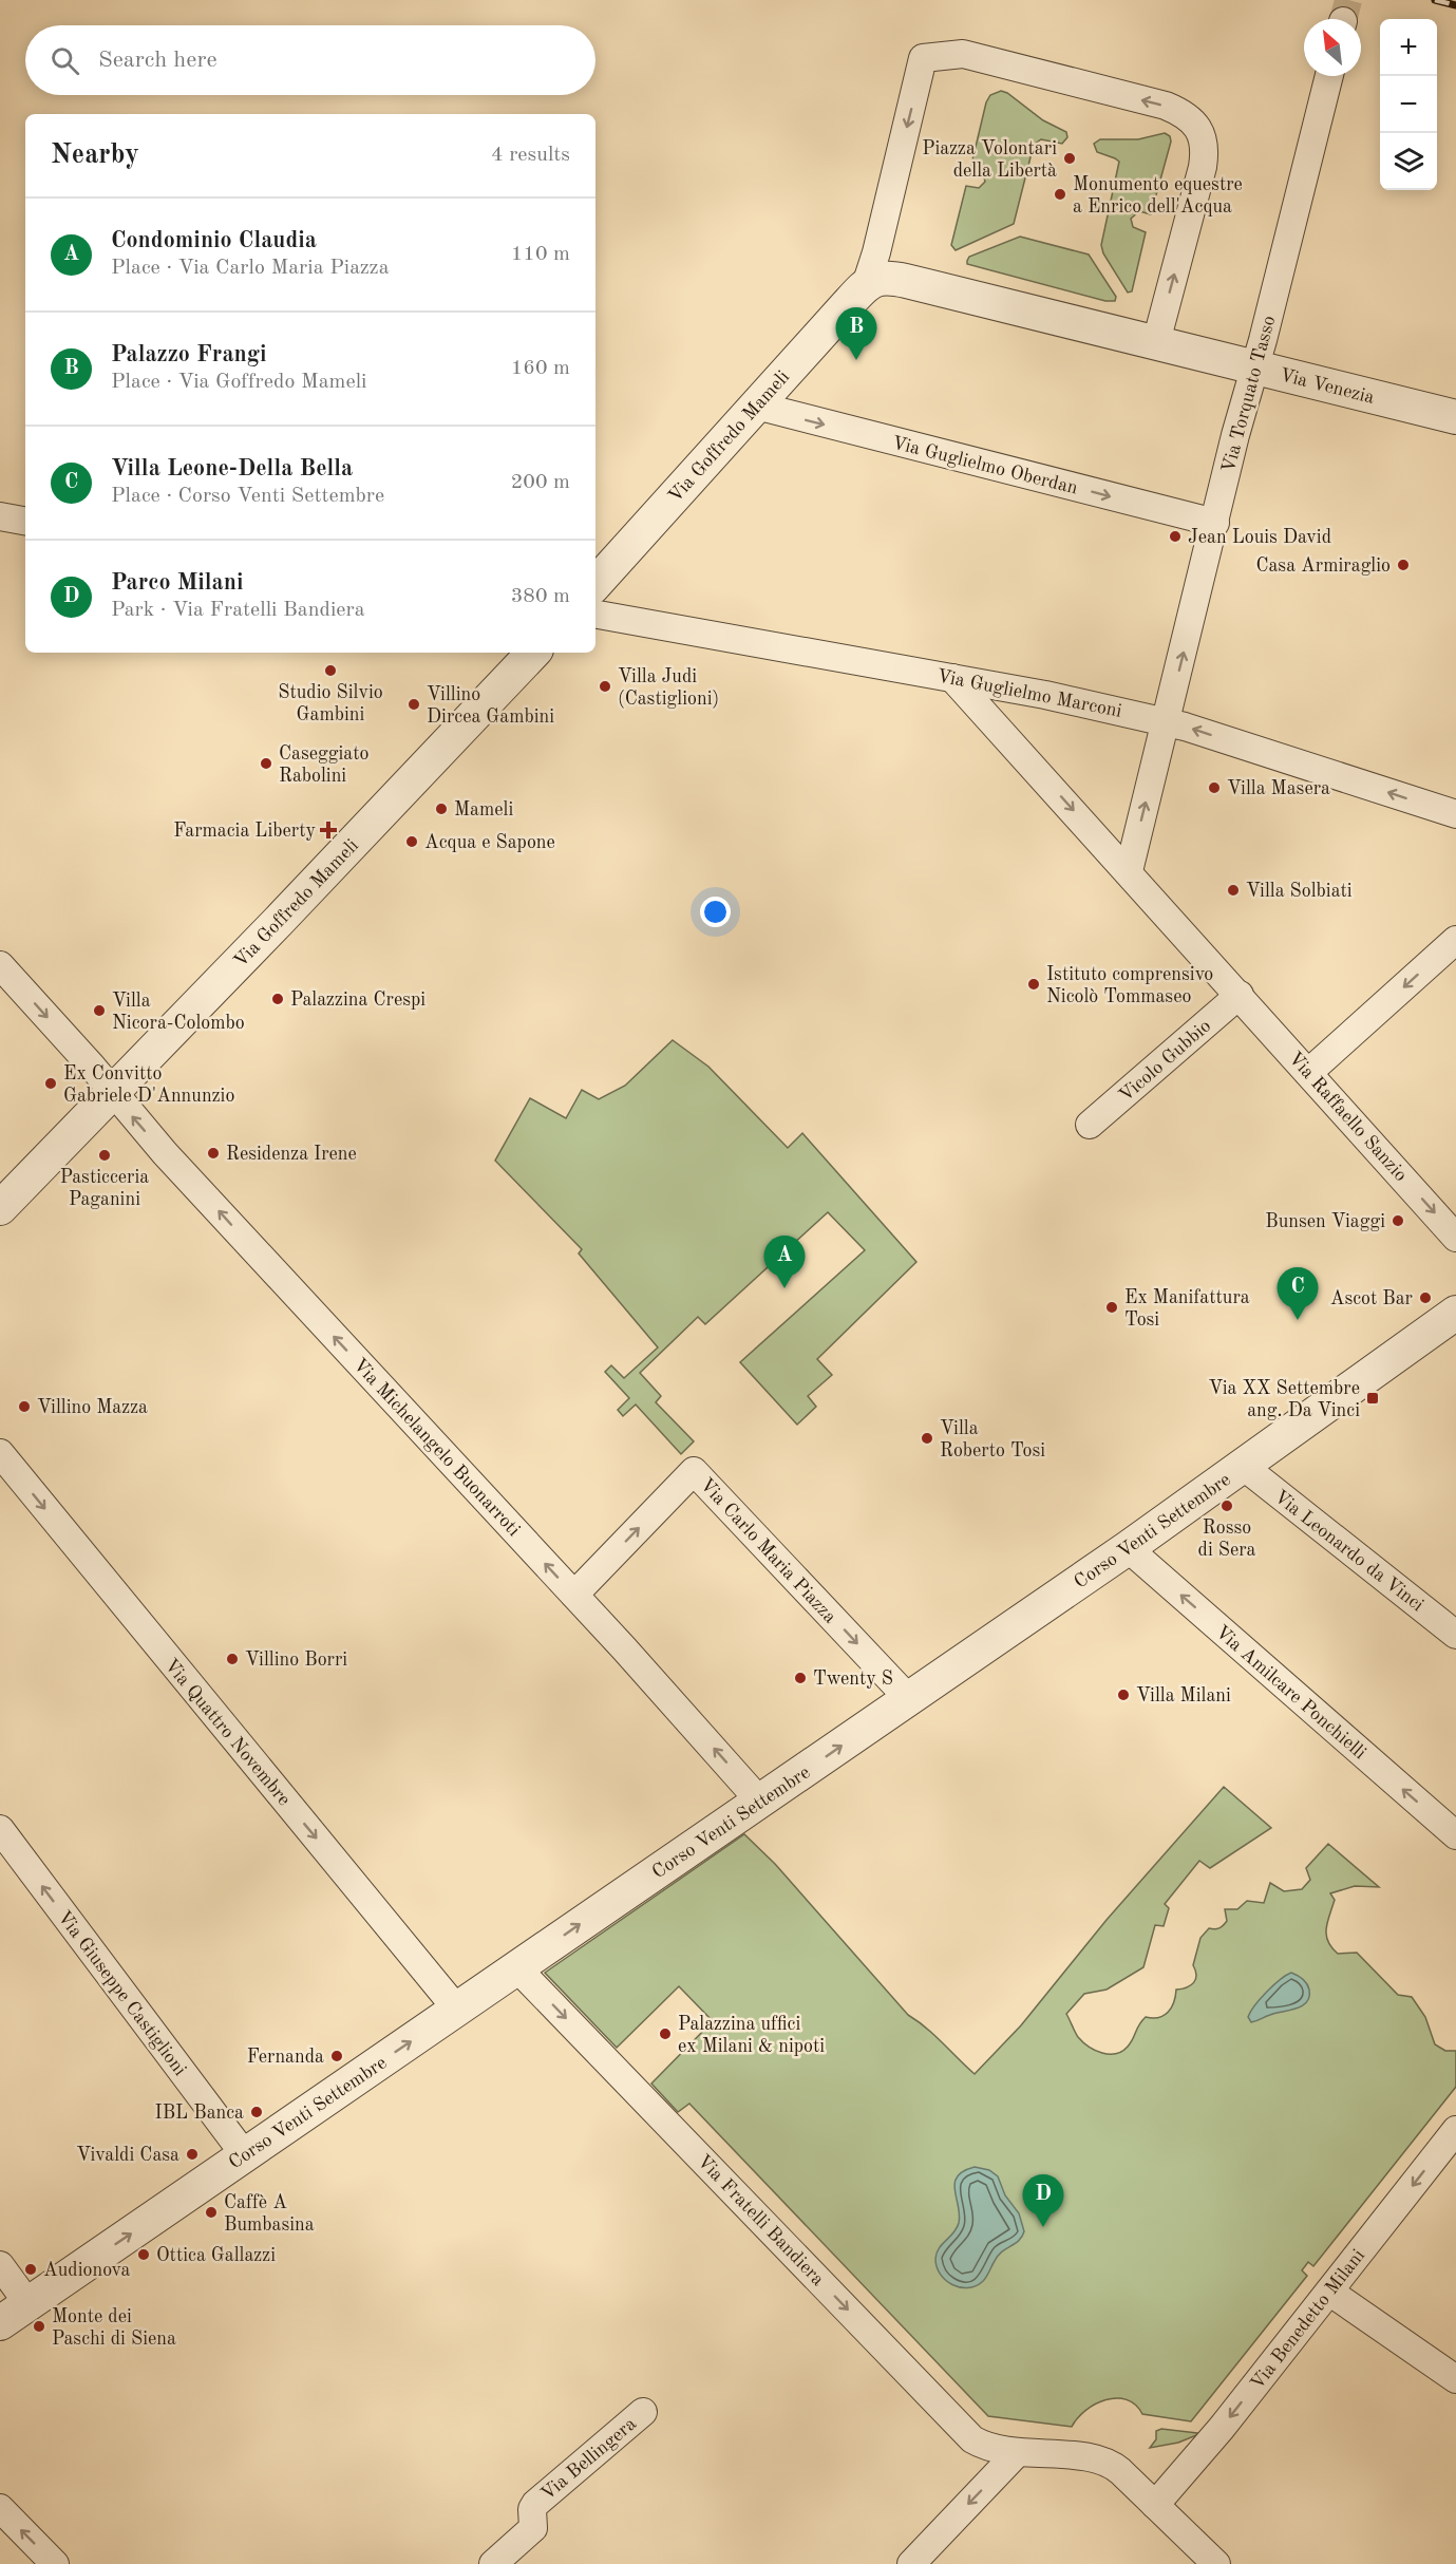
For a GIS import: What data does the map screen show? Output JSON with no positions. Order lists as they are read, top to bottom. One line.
{"streets":{"street":["Via Venezia","Via Torquato Tasso","Via Goffredo Mameli","Via Guglielmo Oberdan","Via Guglielmo Marconi","Vicolo Gubbio","Via Raffaello Sanzio","Via Michelangelo Buonarroti","Corso Venti Settembre","Via Carlo Maria Piazza","Via Leonardo da Vinci","Via Amilcare Ponchielli","Via Quattro Novembre","Via Giuseppe Castiglioni","Via Fratelli Bandiera","Via Benedetto Milani","Via Bellingera"]},"crossings":[["Via Venezia","Via Torquato Tasso"],["Via Torquato Tasso","Via Guglielmo Oberdan"],["Via Torquato Tasso","Via Guglielmo Marconi"],["Via Torquato Tasso","Via Raffaello Sanzio"],["Via Goffredo Mameli","Via Guglielmo Oberdan"],["Via Goffredo Mameli","Via Michelangelo Buonarroti"],["Via Guglielmo Marconi","Via Raffaello Sanzio"],["Vicolo Gubbio","Via Raffaello Sanzio"],["Via Michelangelo Buonarroti","Corso Venti Settembre"],["Via Michelangelo Buonarroti","Via Carlo Maria Piazza"],["Corso Venti Settembre","Via Carlo Maria Piazza"],["Corso Venti Settembre","Via Leonardo da Vinci"],["Corso Venti Settembre","Via Amilcare Ponchielli"],["Corso Venti Settembre","Via Quattro Novembre"],["Corso Venti Settembre","Via Giuseppe Castiglioni"],["Corso Venti Settembre","Via Fratelli Bandiera"],["Via Fratelli Bandiera","Via Benedetto Milani"]],"one_way":["Via Torquato Tasso","Via Raffaello Sanzio","Corso Venti Settembre","Via Amilcare Ponchielli","Via Quattro Novembre","Via Giuseppe Castiglioni","Via Fratelli Bandiera","Via Benedetto Milani"],"places":{"other":["Piazza Volontari della Libertà","Monumento equestre a Enrico dell'Acqua","Jean Louis David","Casa Armiraglio","Studio Silvio Gambini","Villa Judi (Castiglioni)","Villino Dircea Gambini","Caseggiato Rabolini","Villa Masera","Mameli","Acqua e Sapone","Villa Solbiati","Istituto comprensivo Nicolò Tommaseo","Palazzina Crespi","Villa Nicora-Colombo","Ex Convitto Gabriele D'Annunzio","Residenza Irene","Pasticceria Paganini","Bunsen Viaggi","Ascot Bar","Ex Manifattura Tosi","Villino Mazza","Villa Roberto Tosi","Rosso di Sera","Villino Borri","Twenty S","Villa Milani","Palazzina uffici ex Milani & nipoti","Fernanda","IBL Banca","Vivaldi Casa","Caffè A Bumbasina","Ottica Gallazzi","Audionova","Monte dei Paschi di Siena"],"health":["Farmacia Liberty"],"transit":["Via XX Settembre ang. Da Vinci"]},"north":"top left","page":{"map_buttons":["+","−"],"search":"Search here","heading":["Nearby","4 results"],"list":[{"mark":"A","name":"Condominio Claudia","note":"Place · Via Carlo Maria Piazza","value":"110 m"},{"mark":"B","name":"Palazzo Frangi","note":"Place · Via Goffredo Mameli","value":"160 m"},{"mark":"C","name":"Villa Leone-Della Bella","note":"Place · Corso Venti Settembre","value":"200 m"},{"mark":"D","name":"Parco Milani","note":"Park · Via Fratelli Bandiera","value":"380 m"}],"pins":["B","A","C","D"]}}
